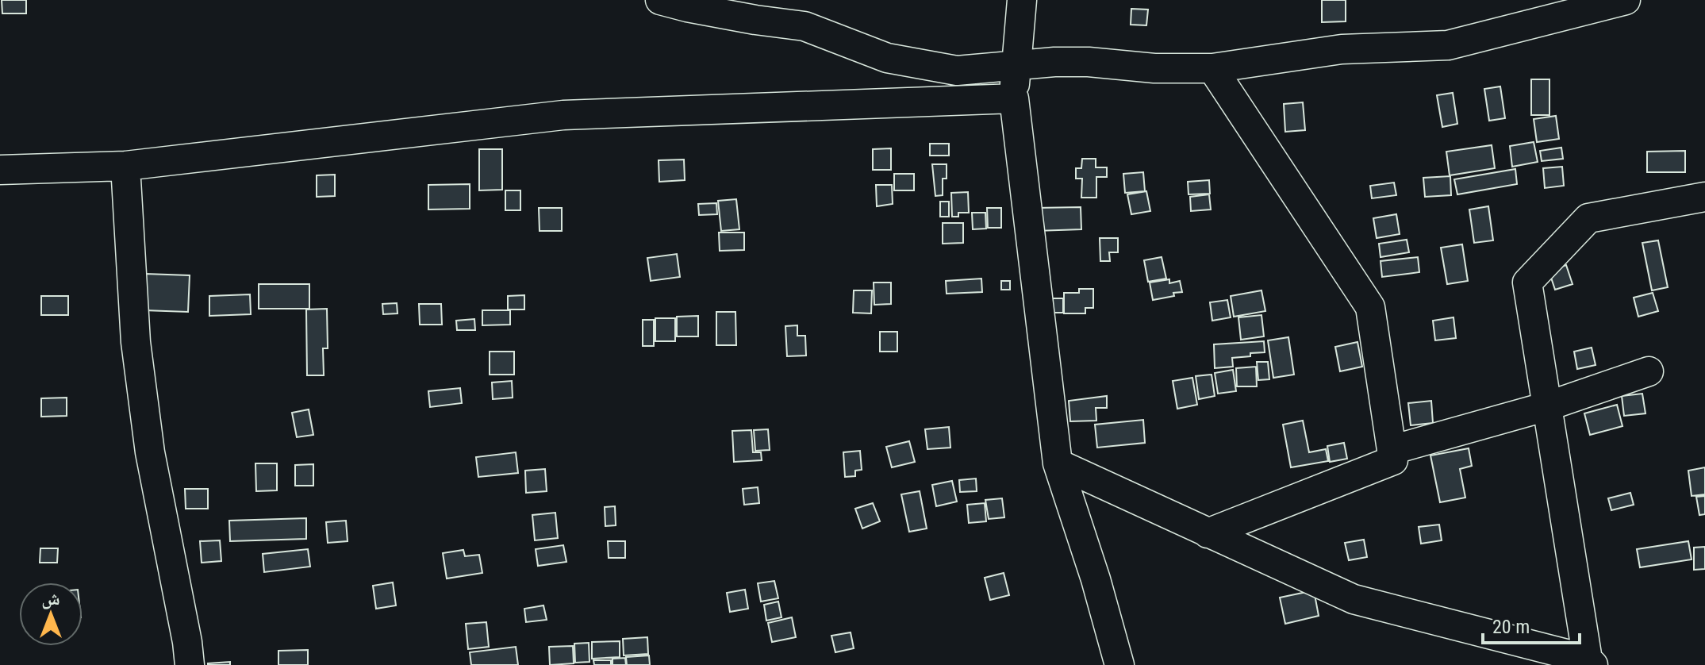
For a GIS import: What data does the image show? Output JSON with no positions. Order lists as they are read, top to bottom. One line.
{"scale_bar":"20 m","north":"top"}
